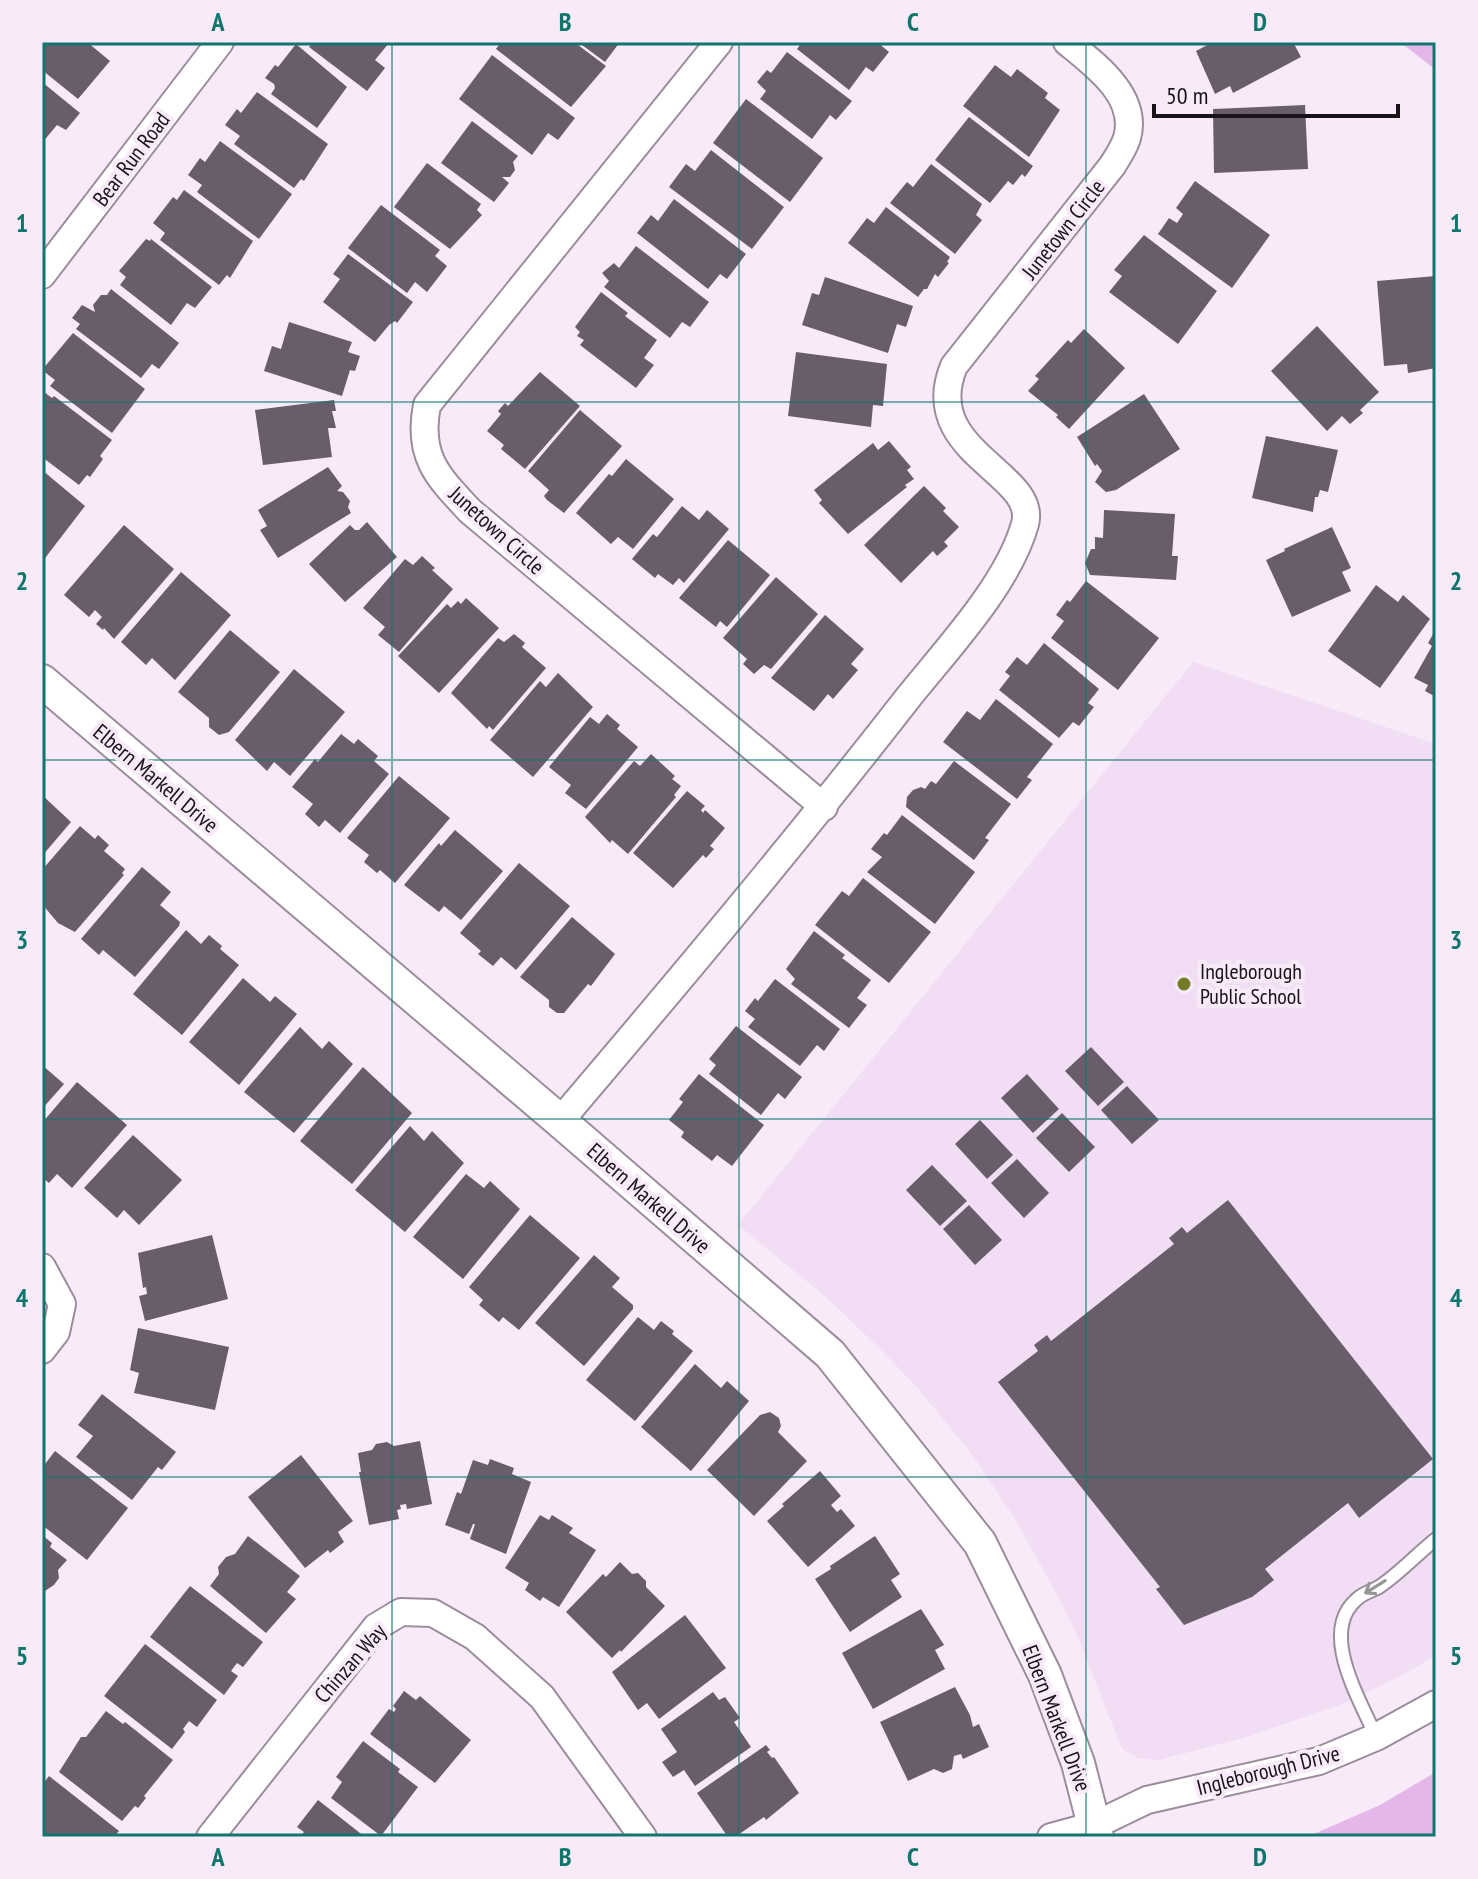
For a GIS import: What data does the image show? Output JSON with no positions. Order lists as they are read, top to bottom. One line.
{"streets":{"street":["Bear Run Road","Junetown Circle","Elbern Markell Drive","Chinzan Way","Ingleborough Drive"]},"crossings":[["Junetown Circle","Elbern Markell Drive"],["Elbern Markell Drive","Ingleborough Drive"]],"places":["Ingleborough Public School"],"scale_bar":"50 m","grid":{"columns":["A","B","C","D"],"rows":["1","2","3","4","5"]}}
